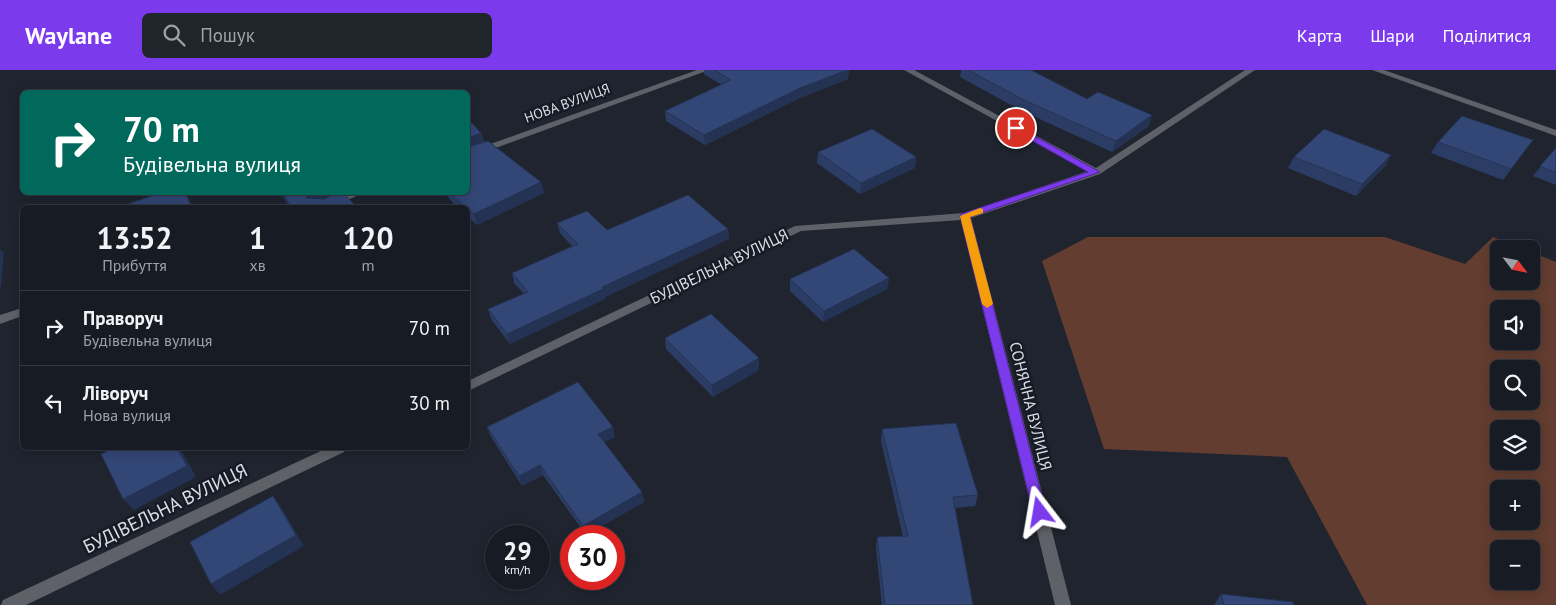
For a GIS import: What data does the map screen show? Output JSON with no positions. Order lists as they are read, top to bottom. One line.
{"streets":{"street":["НОВА ВУЛИЦЯ","БУДІВЕЛЬНА ВУЛИЦЯ","СОНЯЧНА ВУЛИЦЯ"]},"crossings":[["БУДІВЕЛЬНА ВУЛИЦЯ","СОНЯЧНА ВУЛИЦЯ"]],"north":"bottom right","page":{"header":"Waylane","search":"Пошук","nav":["Карта","Шари","Поділитися"],"turn":["70 m","Будівельна вулиця"],"eta":["13:52","Прибуття","1","хв","120","m"],"map_buttons":["+","−"],"list":[{"name":"Праворуч","note":"Будівельна вулиця","value":"70 m"},{"name":"Ліворуч","note":"Нова вулиця","value":"30 m"}],"speed":"29 km/h","limit":"30"}}
